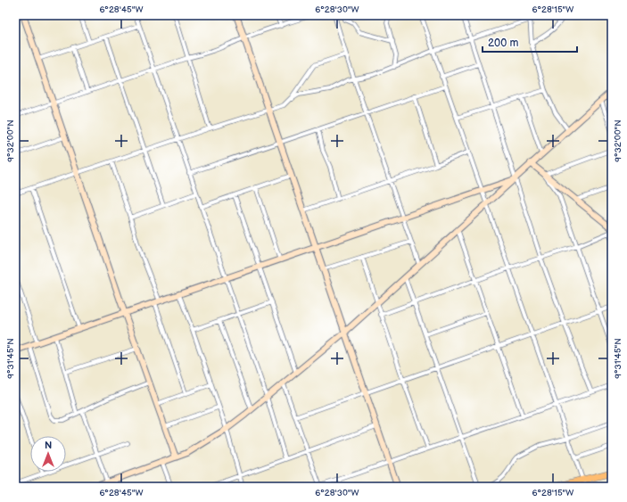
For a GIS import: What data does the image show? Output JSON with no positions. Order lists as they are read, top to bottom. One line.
{"scale_bar":"200 m","north":"top","coordinates":["6°28'45\"W","6°28'30\"W","6°28'15\"W","9°32'00\"N","9°31'45\"N"]}
